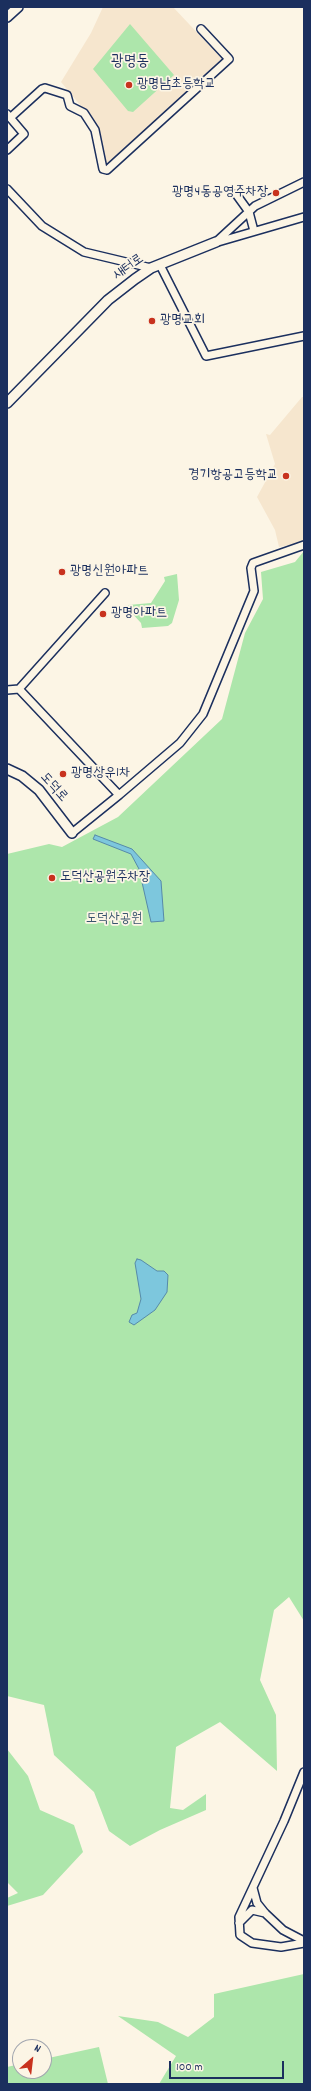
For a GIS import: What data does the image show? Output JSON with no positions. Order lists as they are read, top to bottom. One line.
{"streets":{"street":["새터로","도덕로"]},"districts":["광명동"],"parks":["도덕산공원"],"places":["광명남초등학교","광명4동공영주차장","광명교회","경기항공고등학교","광명신원아파트","광명아파트","광명상우1차","도덕산공원주차장"],"scale_bar":"100 m","north":"top right"}
